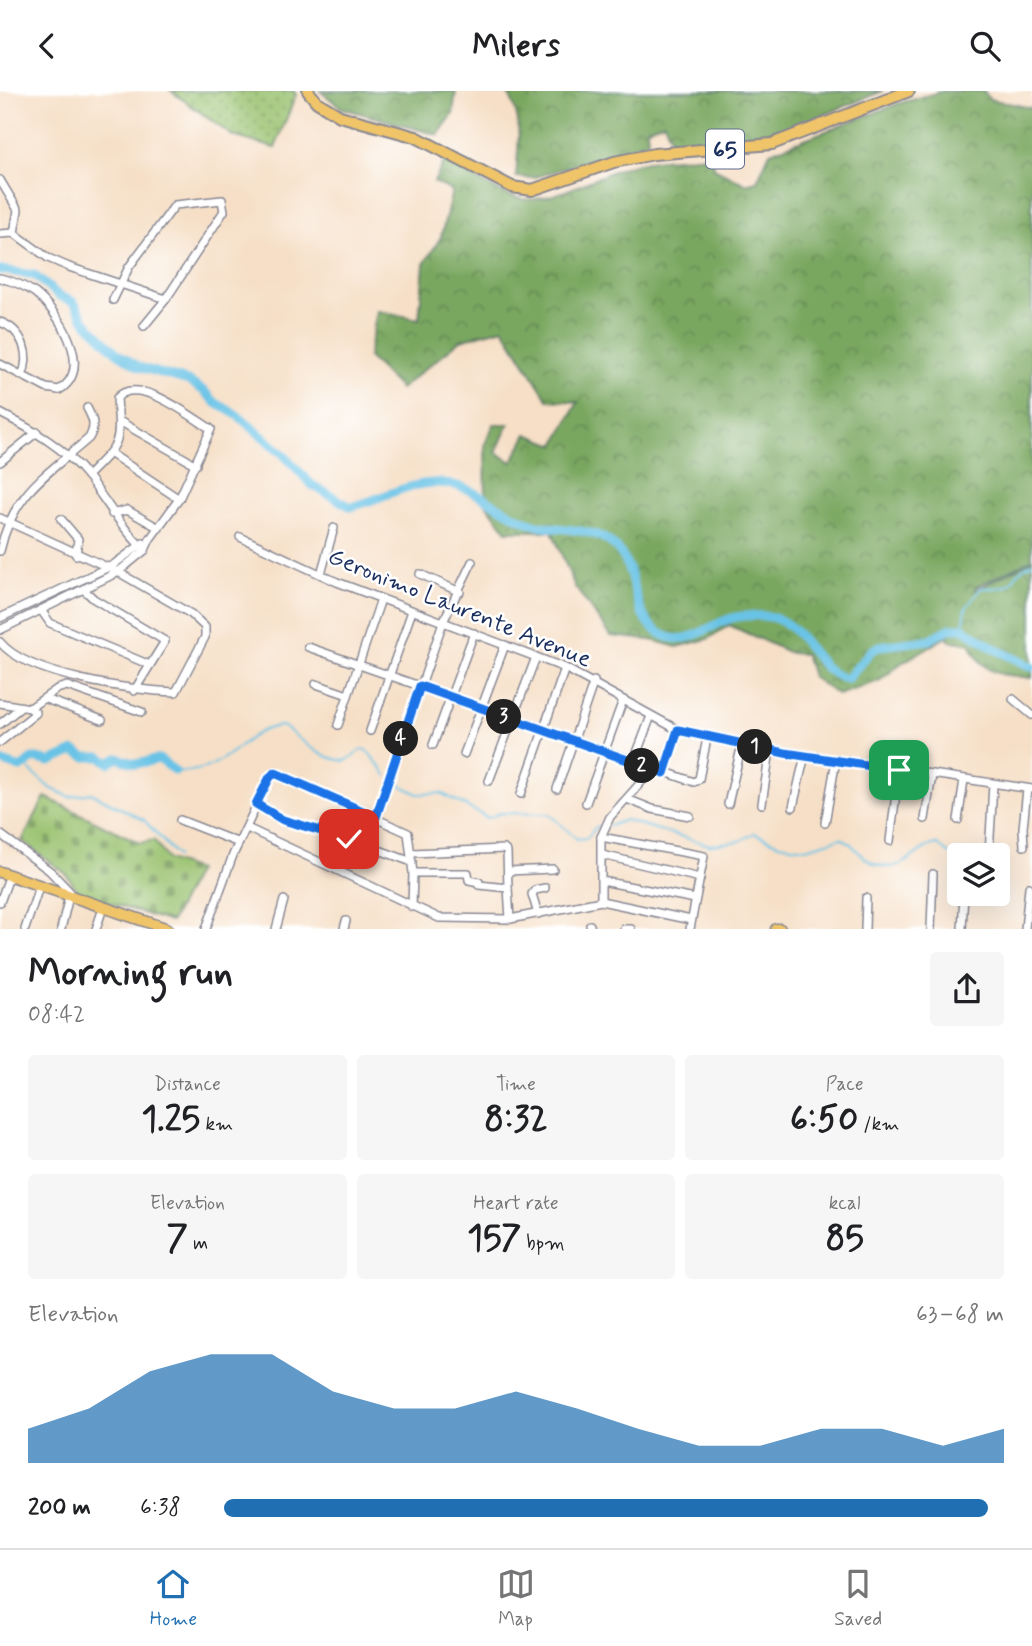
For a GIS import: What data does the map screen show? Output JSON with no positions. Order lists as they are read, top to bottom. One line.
{"streets":{"highway":["65"],"street":["Geronimo Laurente Avenue"]},"page":{"header":"Milers","pins":["3","4","1","2"],"heading":["Morning run","08:42"],"stats":[["Distance","1.25 km"],["Time","8:32"],["Pace","6:50 /km"],["Elevation","7 m"],["Heart rate","157 bpm"],["kcal","85"]],"chart":["Elevation","63–68 m"],"list":[{"name":"200 m","note":"6:38"}],"tabs":["Home","Map","Saved"]}}
